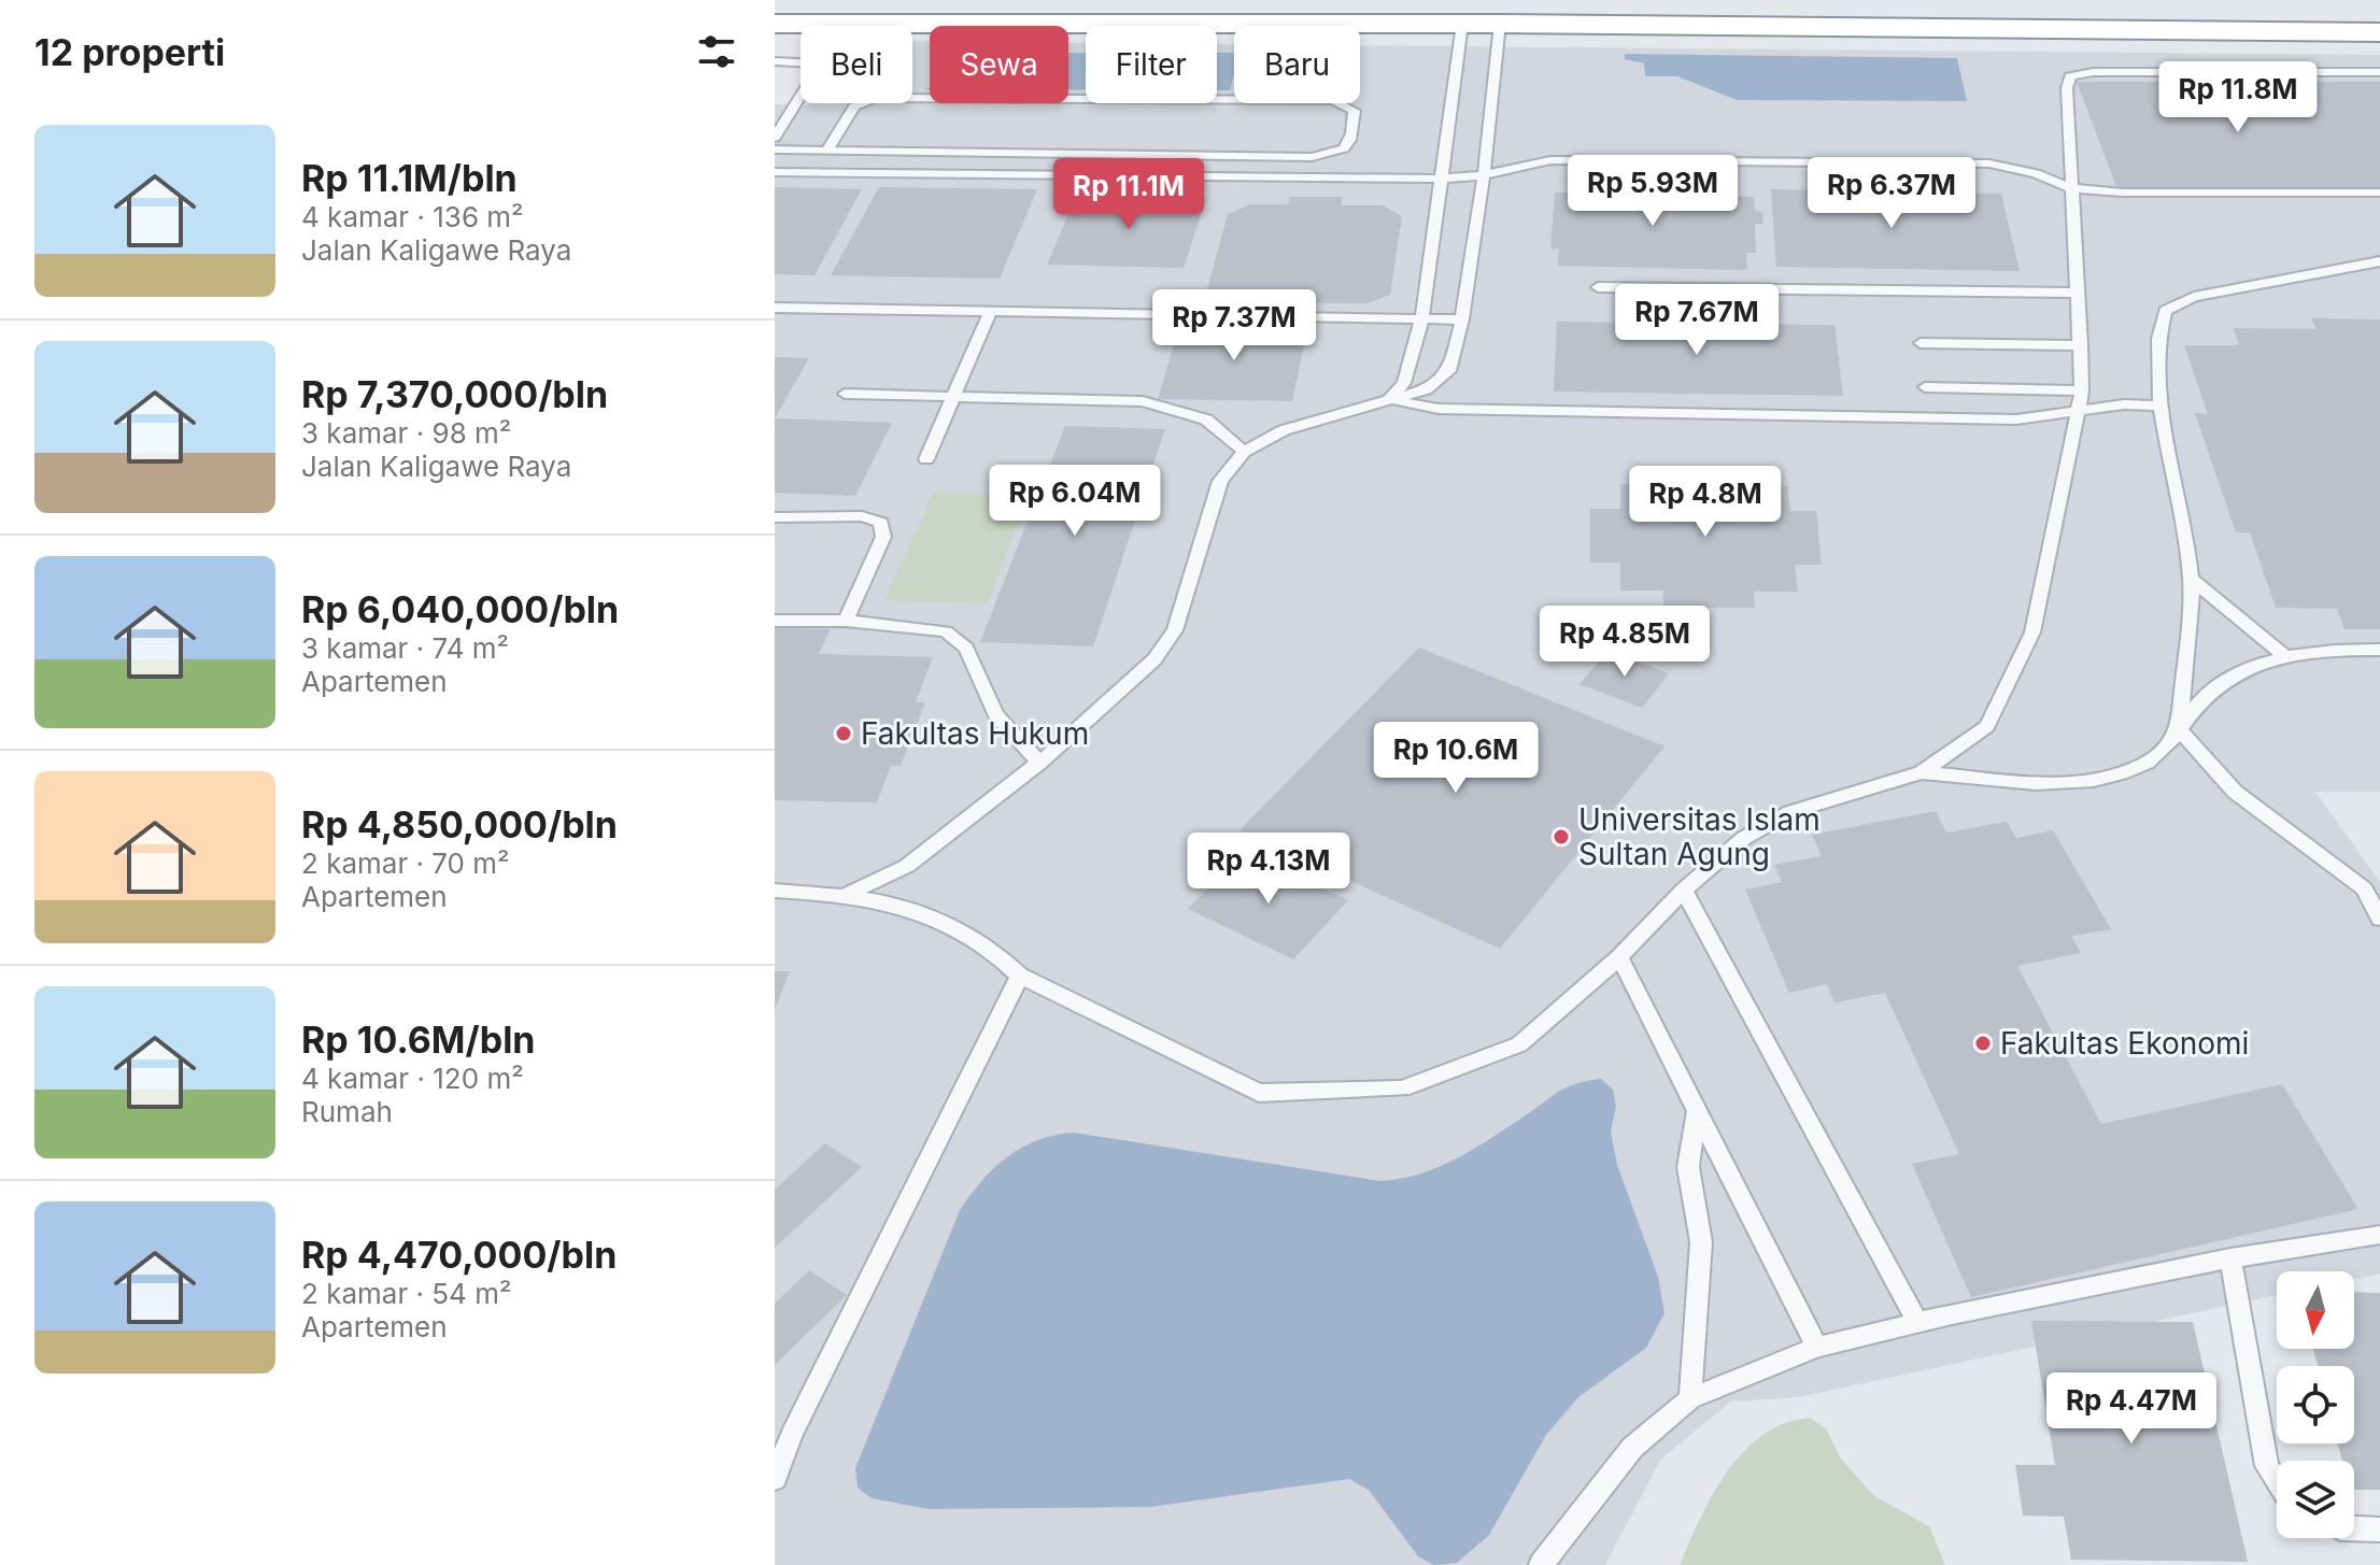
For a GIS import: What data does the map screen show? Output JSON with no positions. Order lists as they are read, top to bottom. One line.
{"places":["Fakultas Hukum","Universitas Islam Sultan Agung","Fakultas Ekonomi"],"north":"bottom","page":{"heading":"12 properti","chip":["Beli","Sewa","Filter","Baru"],"price":["Rp 11.8M","Rp 5.93M","Rp 6.37M","Rp 11.1M","Rp 7.67M","Rp 7.37M","Rp 6.04M","Rp 4.8M","Rp 4.85M","Rp 10.6M","Rp 4.13M","Rp 4.47M"],"list":[{"name":"Rp 11.1M/bln","note":"4 kamar · 136 m² · Jalan Kaligawe Raya"},{"name":"Rp 7,370,000/bln","note":"3 kamar · 98 m² · Jalan Kaligawe Raya"},{"name":"Rp 6,040,000/bln","note":"3 kamar · 74 m² · Apartemen"},{"name":"Rp 4,850,000/bln","note":"2 kamar · 70 m² · Apartemen"},{"name":"Rp 10.6M/bln","note":"4 kamar · 120 m² · Rumah"},{"name":"Rp 4,470,000/bln","note":"2 kamar · 54 m² · Apartemen"}]}}
